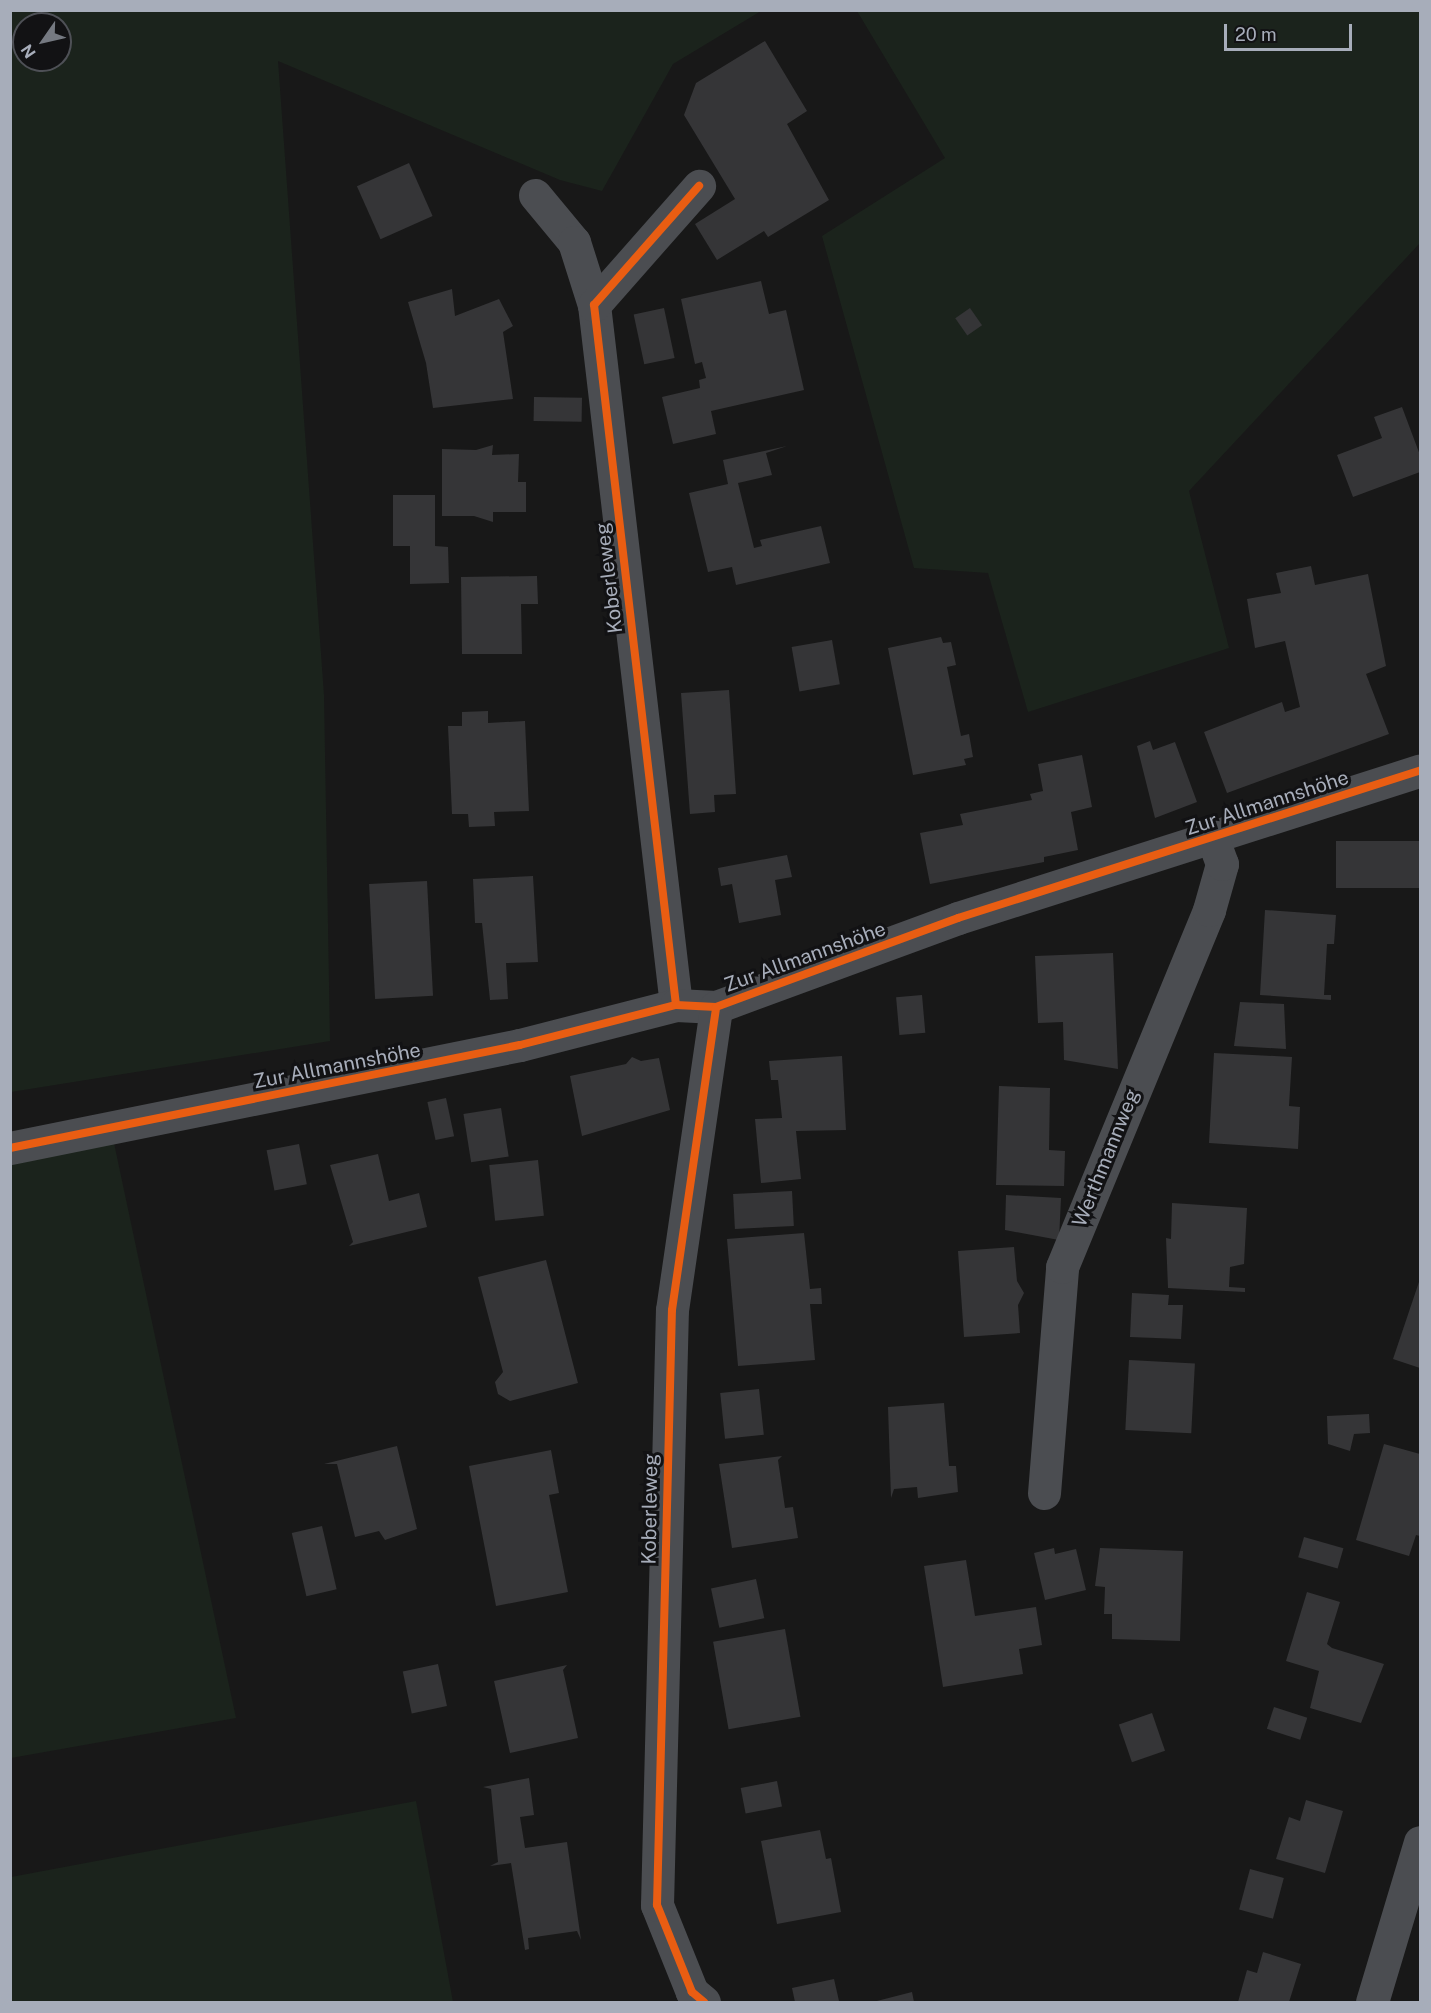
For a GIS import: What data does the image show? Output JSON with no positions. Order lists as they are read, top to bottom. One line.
{"streets":{"street":["Koberleweg","Zur Allmannshöhe","Werthmannweg"]},"crossings":[["Koberleweg","Zur Allmannshöhe"],["Zur Allmannshöhe","Werthmannweg"]],"scale_bar":"20 m","north":"bottom left"}
